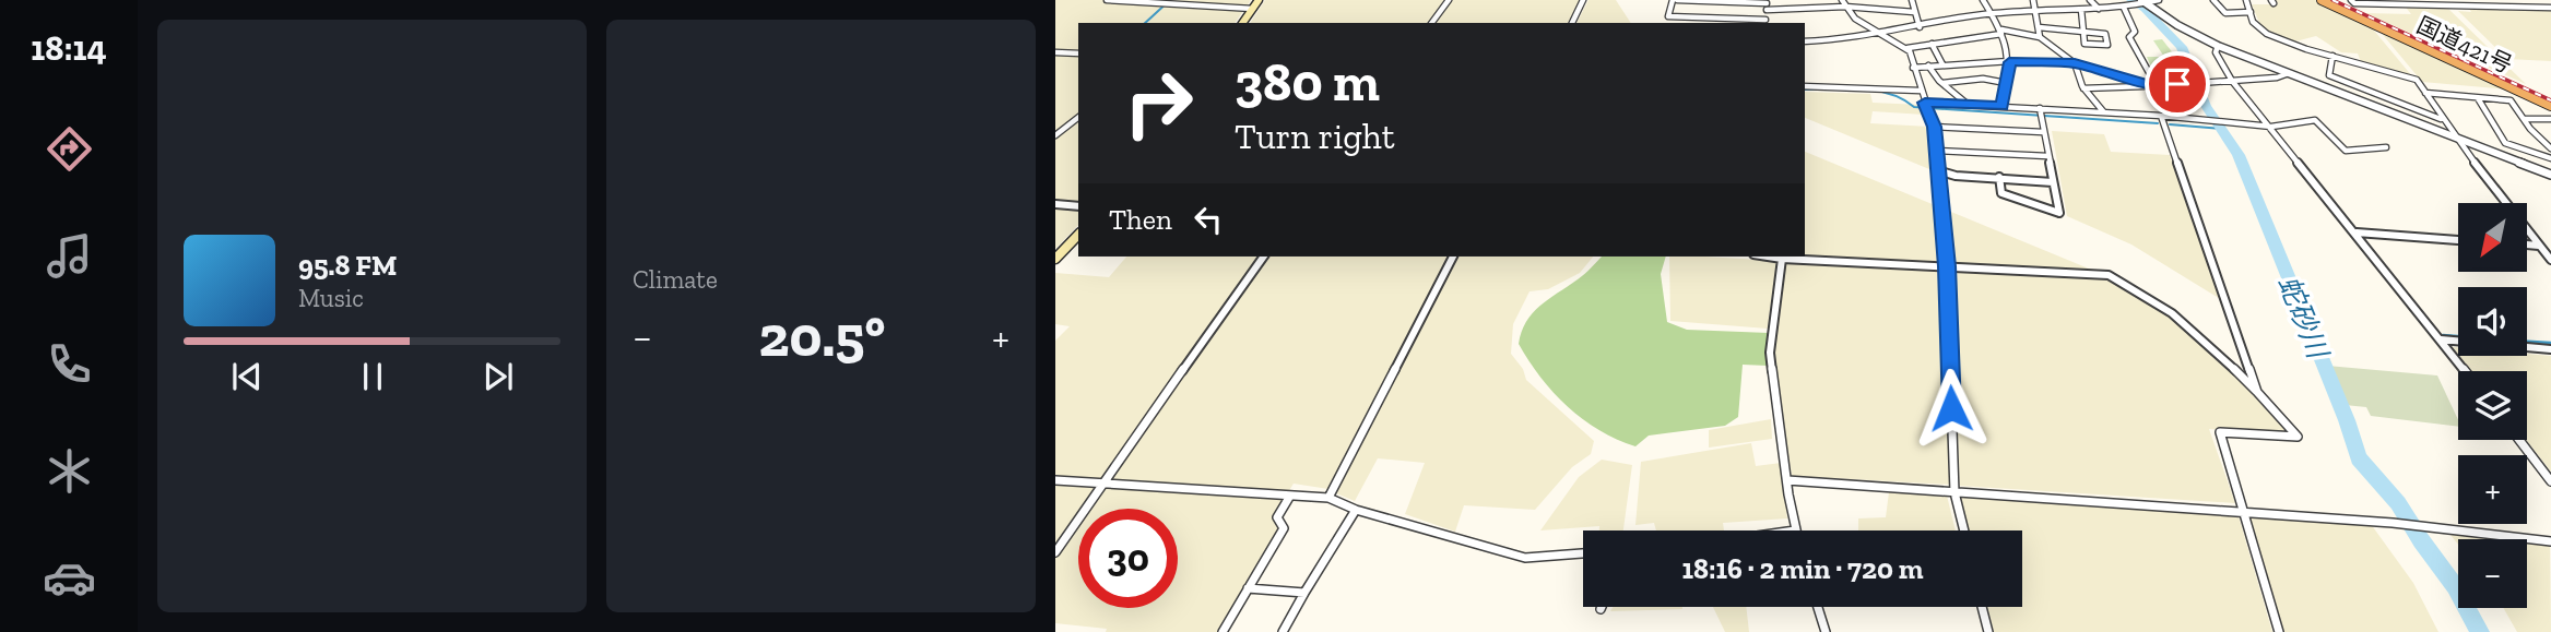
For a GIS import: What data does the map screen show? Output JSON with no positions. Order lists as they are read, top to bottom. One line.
{"streets":{"highway":["国道421号"]},"water":["蛇砂川"],"north":"bottom left","page":{"tabs":"18:14","tile":"Climate","turn":["380 m","Turn right"],"then":"Then","map_buttons":["+","−"],"song":["95.8 FM","Music"],"heat":["−","20.5°","+"],"limit":"30","trip":"18:16 · 2 min · 720 m"}}
